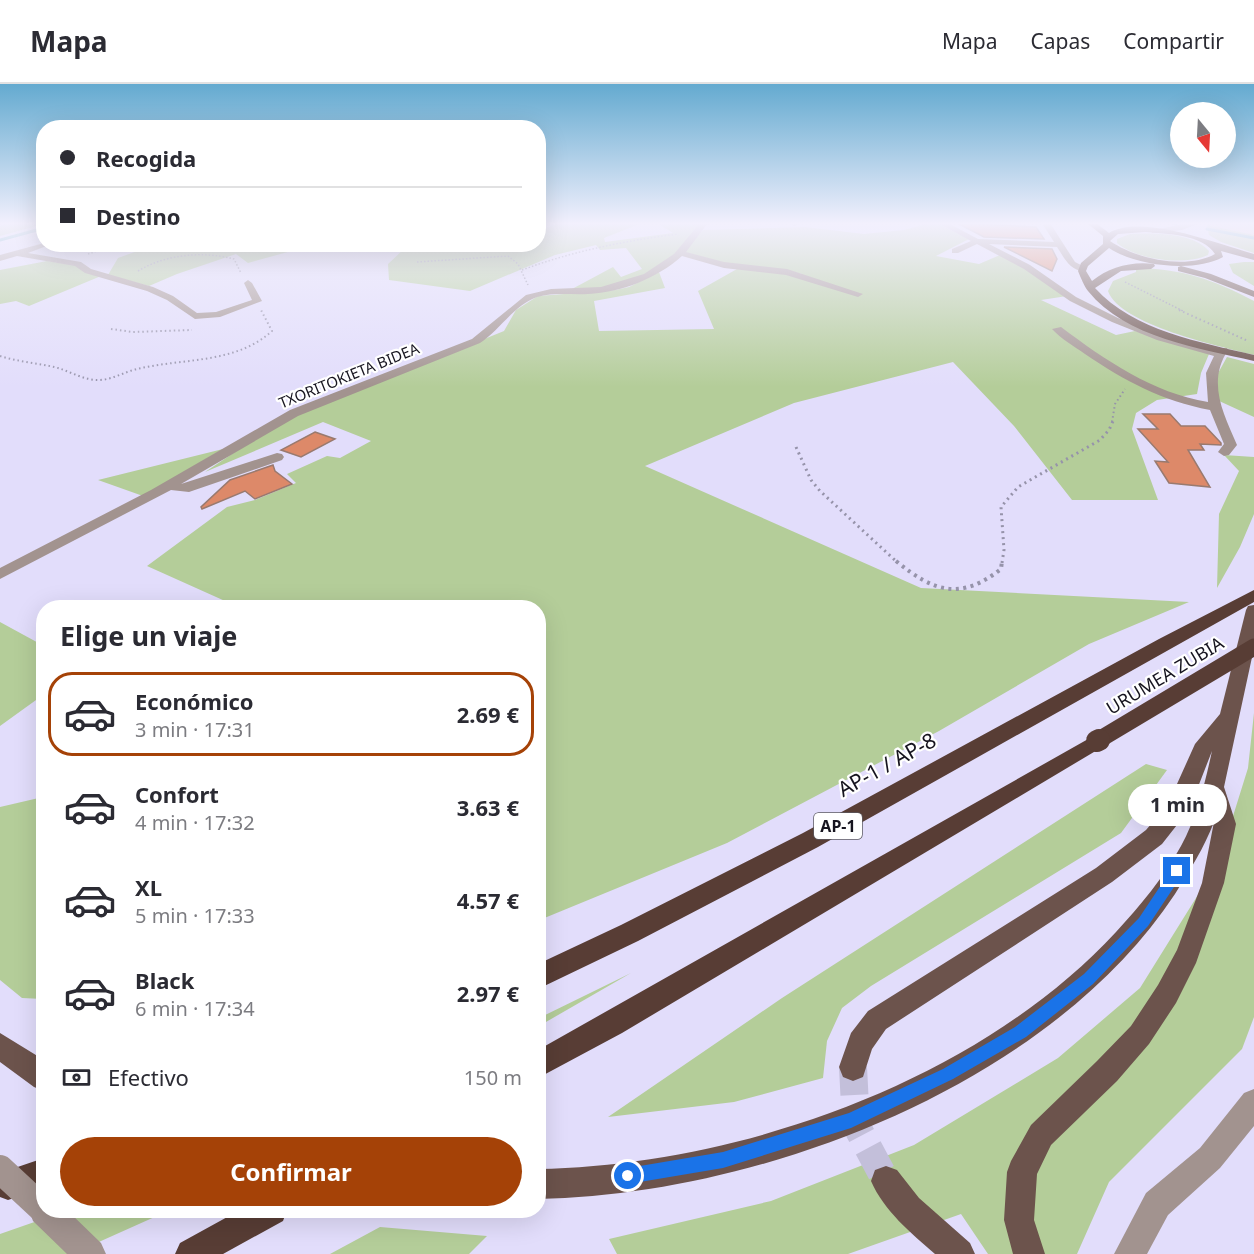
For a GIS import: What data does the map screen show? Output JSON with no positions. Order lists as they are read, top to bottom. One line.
{"streets":{"highway":["URUMEA ZUBIA","AP-1 / AP-8","AP-1"],"street":["TXORITOKIETA BIDEA"]},"crossings":[["URUMEA ZUBIA","AP-1 / AP-8"]],"north":"bottom","page":{"header":"Mapa","nav":["Mapa","Capas","Compartir"],"banner":["Recogida","Destino"],"heading":"Elige un viaje","list":[{"name":"Económico","note":"3 min · 17:31","value":"2.69 €"},{"name":"Confort","note":"4 min · 17:32","value":"3.63 €"},{"name":"XL","note":"5 min · 17:33","value":"4.57 €"},{"name":"Black","note":"6 min · 17:34","value":"2.97 €"}],"bubble":"1 min","pay":["Efectivo","150 m"],"buttons":"Confirmar"}}
